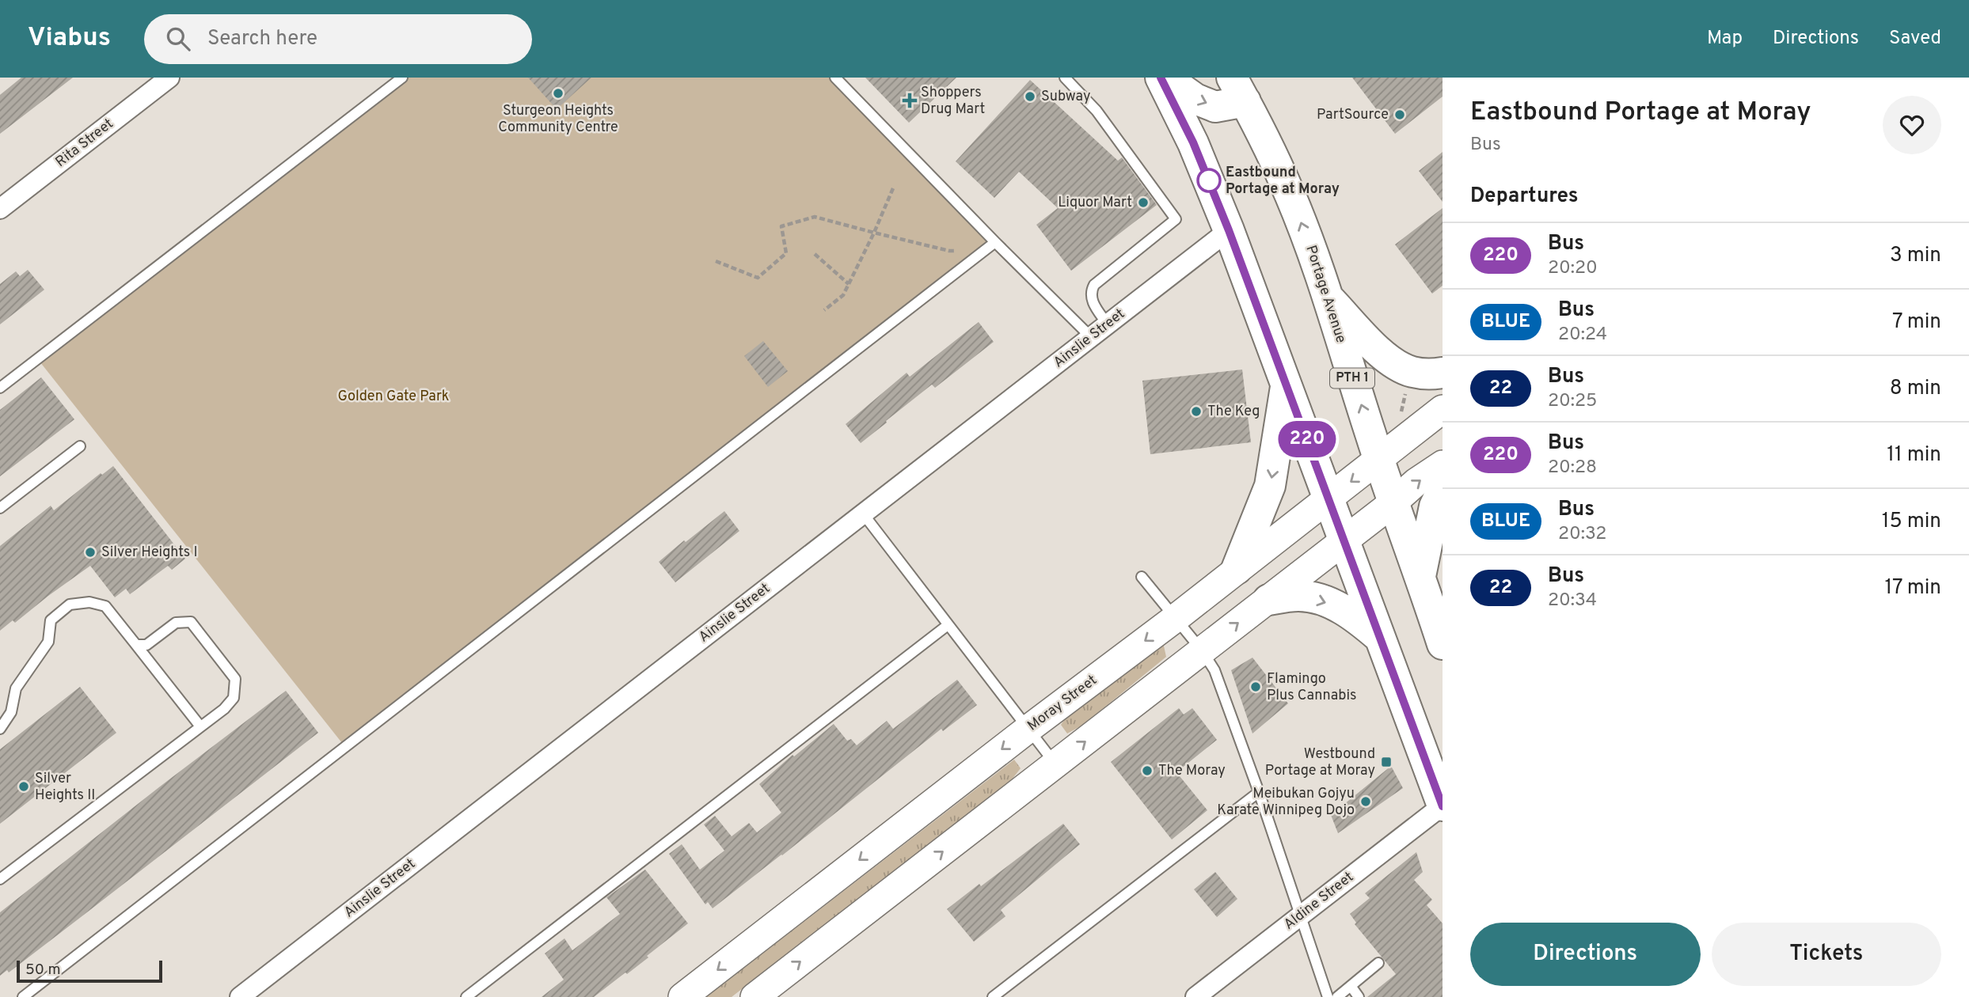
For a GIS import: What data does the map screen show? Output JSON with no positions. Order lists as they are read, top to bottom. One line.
{"streets":{"highway":["Portage Avenue","PTH 1"],"main road":["Moray Street"],"street":["Rita Street","Ainslie Street","Aldine Street"]},"crossings":[["Portage Avenue","Moray Street"]],"parks":["Golden Gate Park"],"places":{"other":["Sturgeon Heights Community Centre","Subway","PartSource","Eastbound Portage at Moray","Liquor Mart","The Keg","Silver Heights I","Flamingo Plus Cannabis","The Moray","Silver Heights II","Meibukan Gojyu Karate Winnipeg Dojo"],"health":["Shoppers Drug Mart"],"transit":["Westbound Portage at Moray"]},"lines":["bus line 220"],"scale_bar":"50 m","page":{"header":"Viabus","search":"Search here","nav":["Map","Directions","Saved"],"on_map":"220","heading":[["Eastbound Portage at Moray","Bus"],"Departures"],"list":[{"mark":"220","name":"Bus","note":"20:20","value":"3 min"},{"mark":"BLUE","name":"Bus","note":"20:24","value":"7 min"},{"mark":"22","name":"Bus","note":"20:25","value":"8 min"},{"mark":"220","name":"Bus","note":"20:28","value":"11 min"},{"mark":"BLUE","name":"Bus","note":"20:32","value":"15 min"},{"mark":"22","name":"Bus","note":"20:34","value":"17 min"}],"buttons":["Directions","Tickets"],"scale":"50 m"}}
